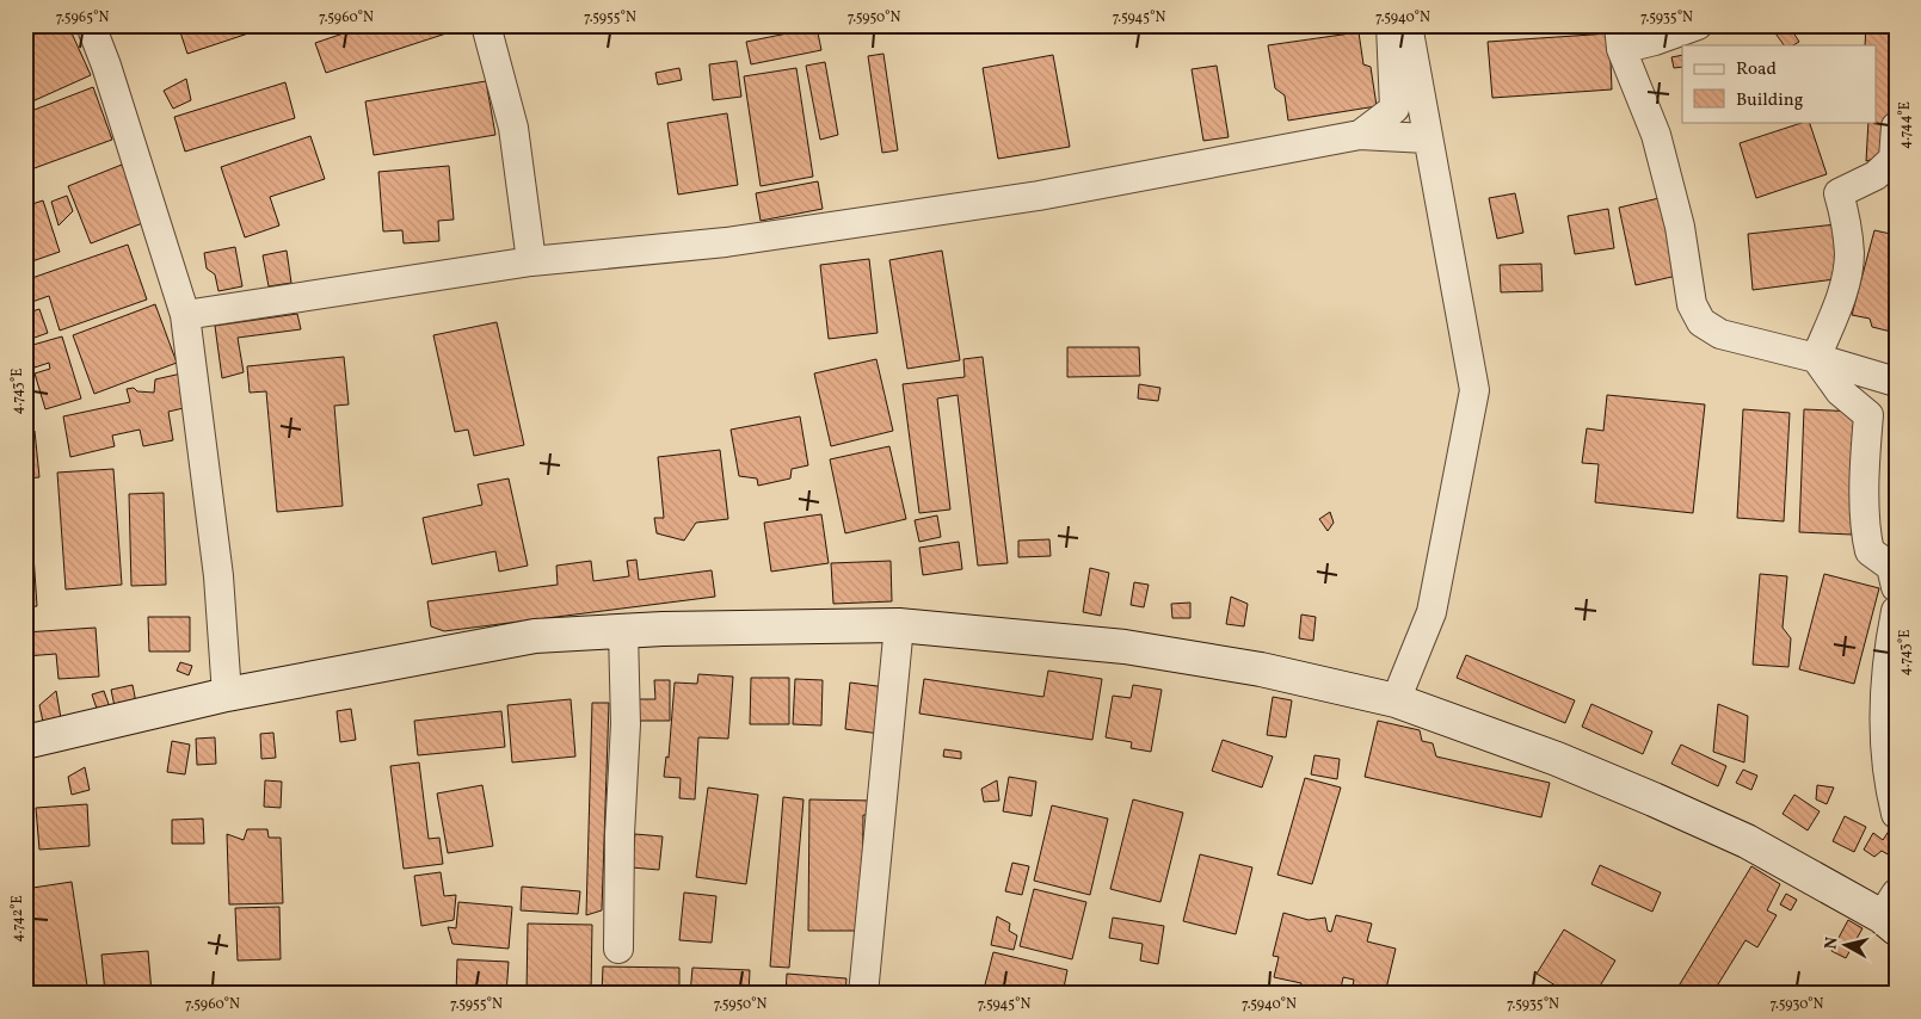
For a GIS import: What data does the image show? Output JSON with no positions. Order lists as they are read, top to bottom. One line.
{"legend":["Road","Building"],"north":"left","coordinates":["7.5965°N","7.5960°N","7.5955°N","7.5950°N","7.5945°N","7.5940°N","7.5935°N","4.744°E","4.743°E","4.742°E","7.5930°N"]}
